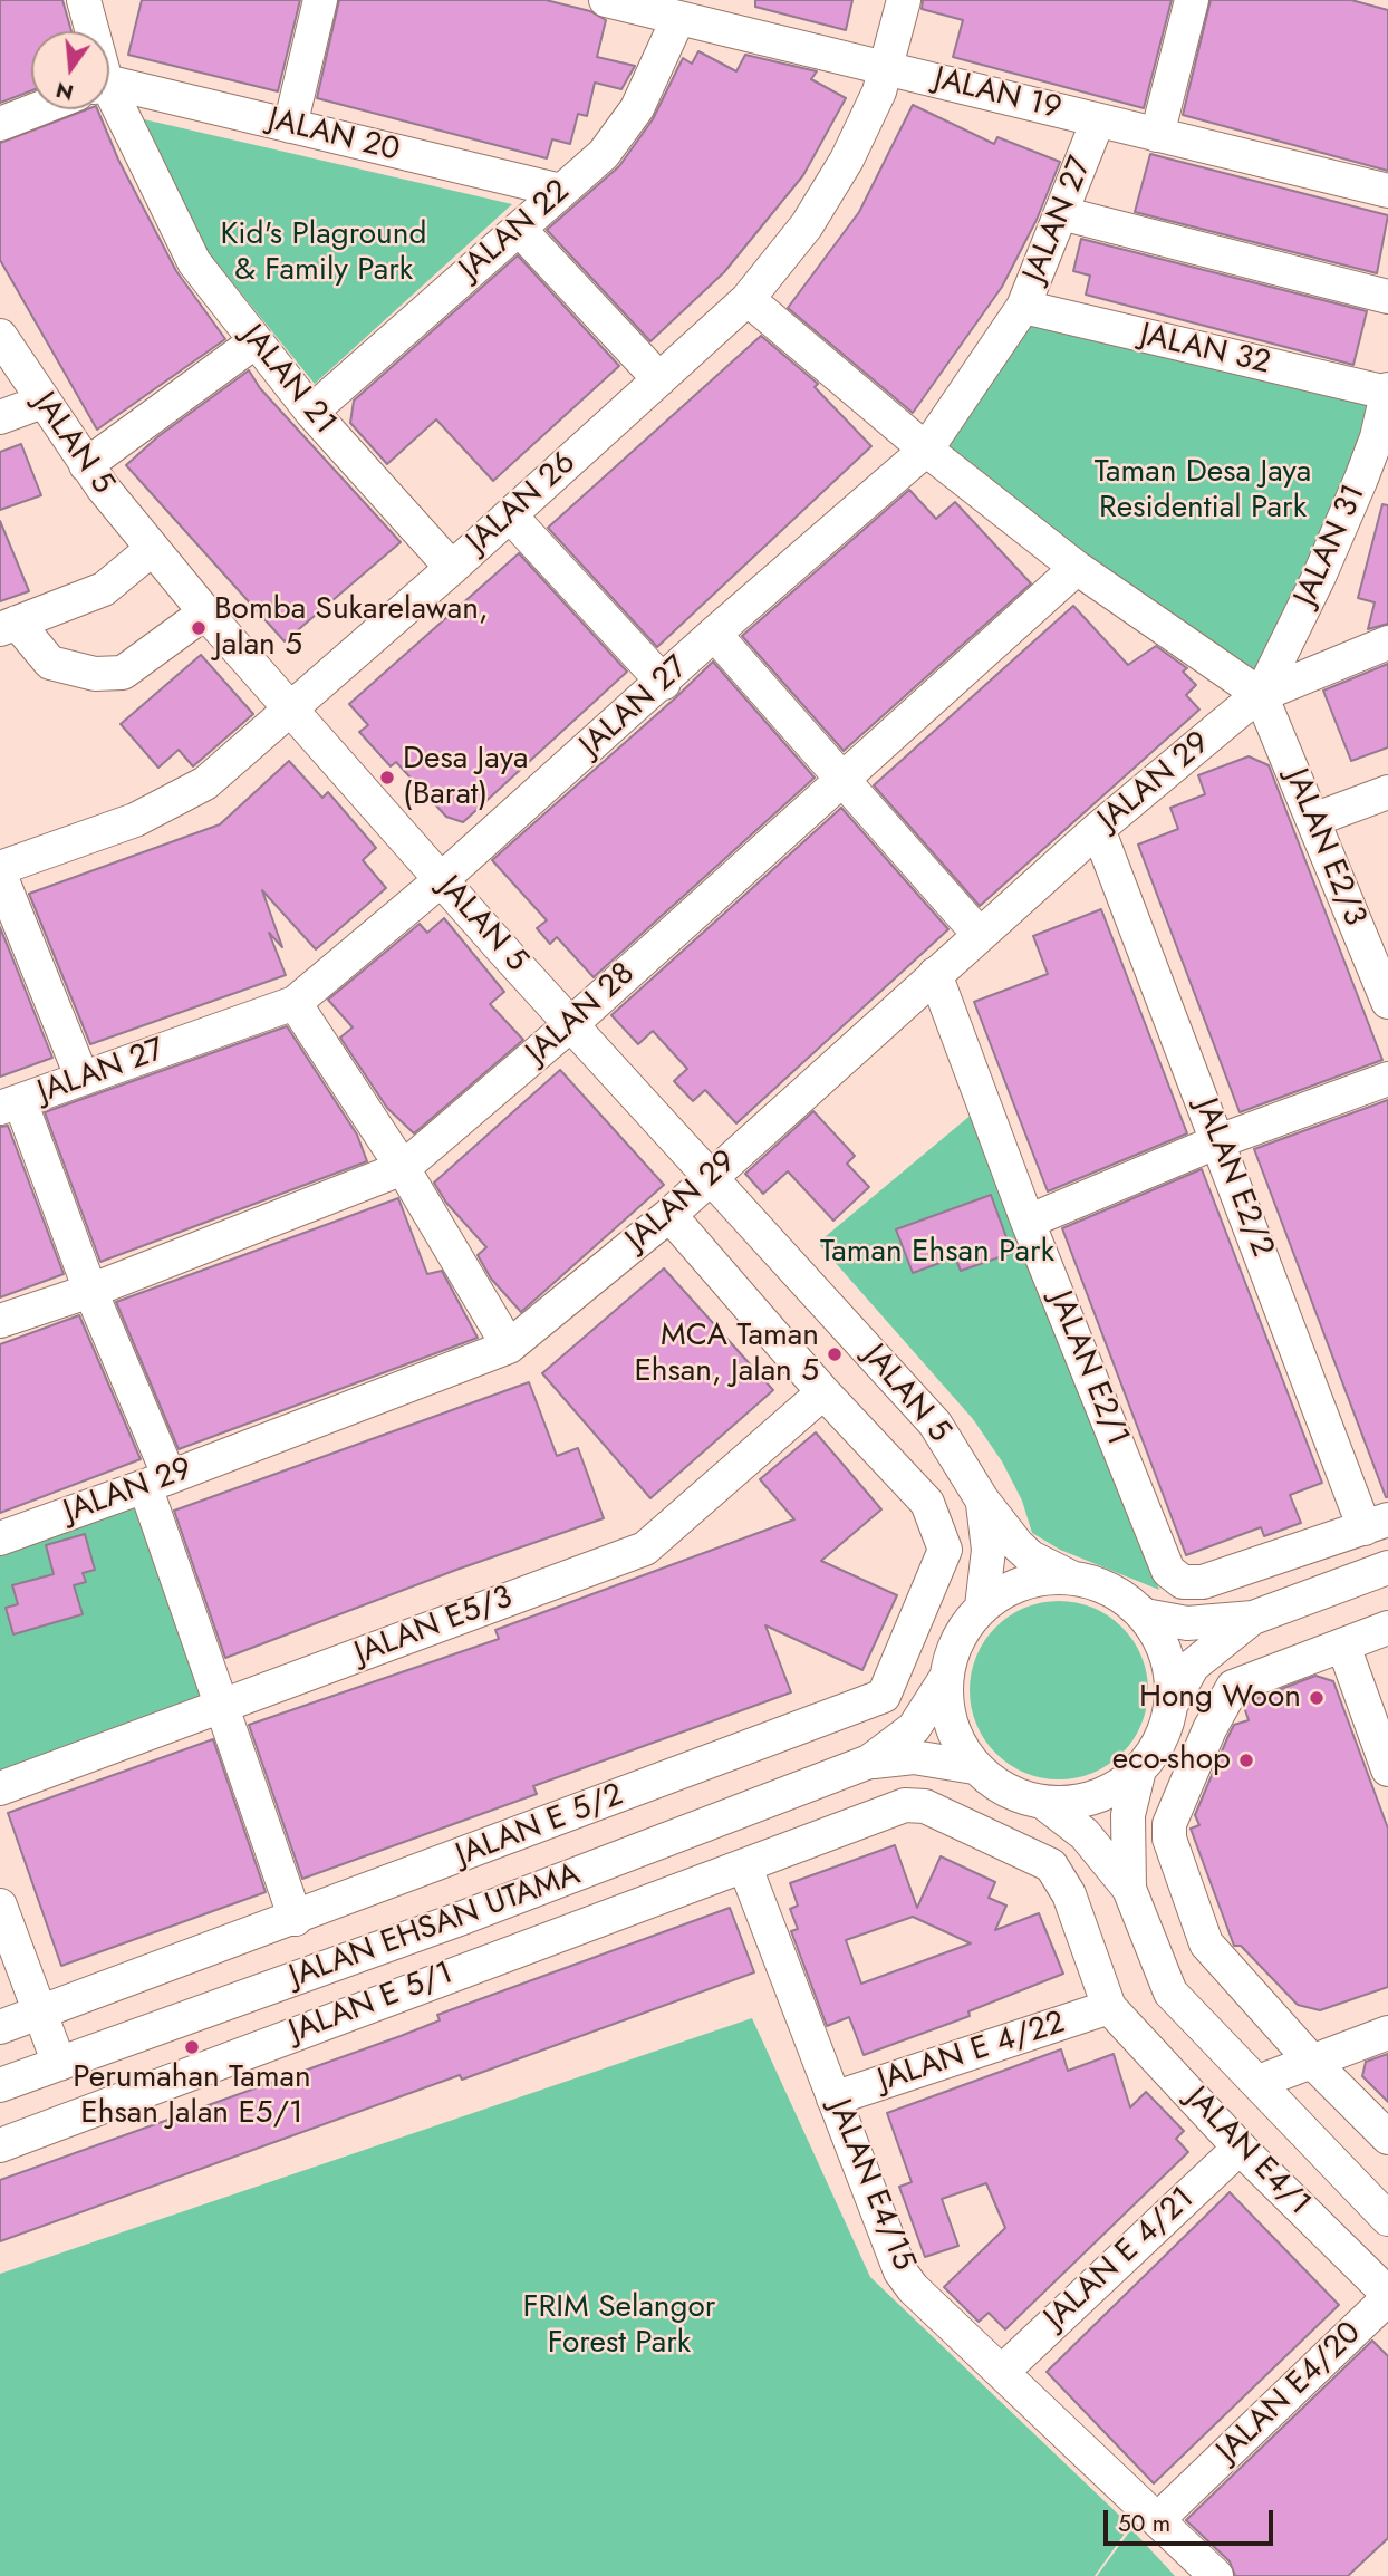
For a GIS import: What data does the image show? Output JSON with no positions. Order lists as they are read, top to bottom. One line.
{"streets":{"street":["JALAN 19","JALAN 20","JALAN 27","JALAN 22","JALAN 32","JALAN 21","JALAN 5","JALAN 26","JALAN 31","JALAN 29","JALAN E2/3","JALAN 28","JALAN E2/2","JALAN E2/1","JALAN E5/3","JALAN E 5/2","JALAN EHSAN UTAMA","JALAN E 5/1","JALAN E 4/22","JALAN E4/1","JALAN E4/15","JALAN E 4/21","JALAN E4/20"]},"crossings":[["JALAN 19","JALAN 27"],["JALAN 19","JALAN 22"],["JALAN 19","JALAN 26"],["JALAN 20","JALAN 22"],["JALAN 27","JALAN 32"],["JALAN 27","JALAN 5"],["JALAN 22","JALAN 21"],["JALAN 32","JALAN 31"],["JALAN 21","JALAN 26"],["JALAN 5","JALAN 26"],["JALAN 5","JALAN 29"],["JALAN 5","JALAN 28"],["JALAN 5","JALAN EHSAN UTAMA"],["JALAN 31","JALAN 29"],["JALAN 31","JALAN E2/3"],["JALAN 29","JALAN E2/3"],["JALAN 29","JALAN E2/2"],["JALAN 29","JALAN E2/1"],["JALAN E2/2","JALAN E2/1"],["JALAN E5/3","JALAN E 5/2"],["JALAN E 5/1","JALAN E 4/22"],["JALAN E 5/1","JALAN E4/1"],["JALAN E 5/1","JALAN E4/15"],["JALAN E 4/22","JALAN E4/1"],["JALAN E 4/22","JALAN E4/15"],["JALAN E4/1","JALAN E 4/21"],["JALAN E4/1","JALAN E4/20"],["JALAN E4/15","JALAN E 4/21"],["JALAN E4/15","JALAN E4/20"]],"parks":["Kid's Plaground & Family Park","Taman Desa Jaya Residential Park","Taman Ehsan Park","FRIM Selangor Forest Park"],"places":["Bomba Sukarelawan, Jalan 5","Desa Jaya (Barat)","MCA Taman Ehsan, Jalan 5","Hong Woon","eco-shop","Perumahan Taman Ehsan Jalan E5/1"],"scale_bar":"50 m","north":"bottom"}
